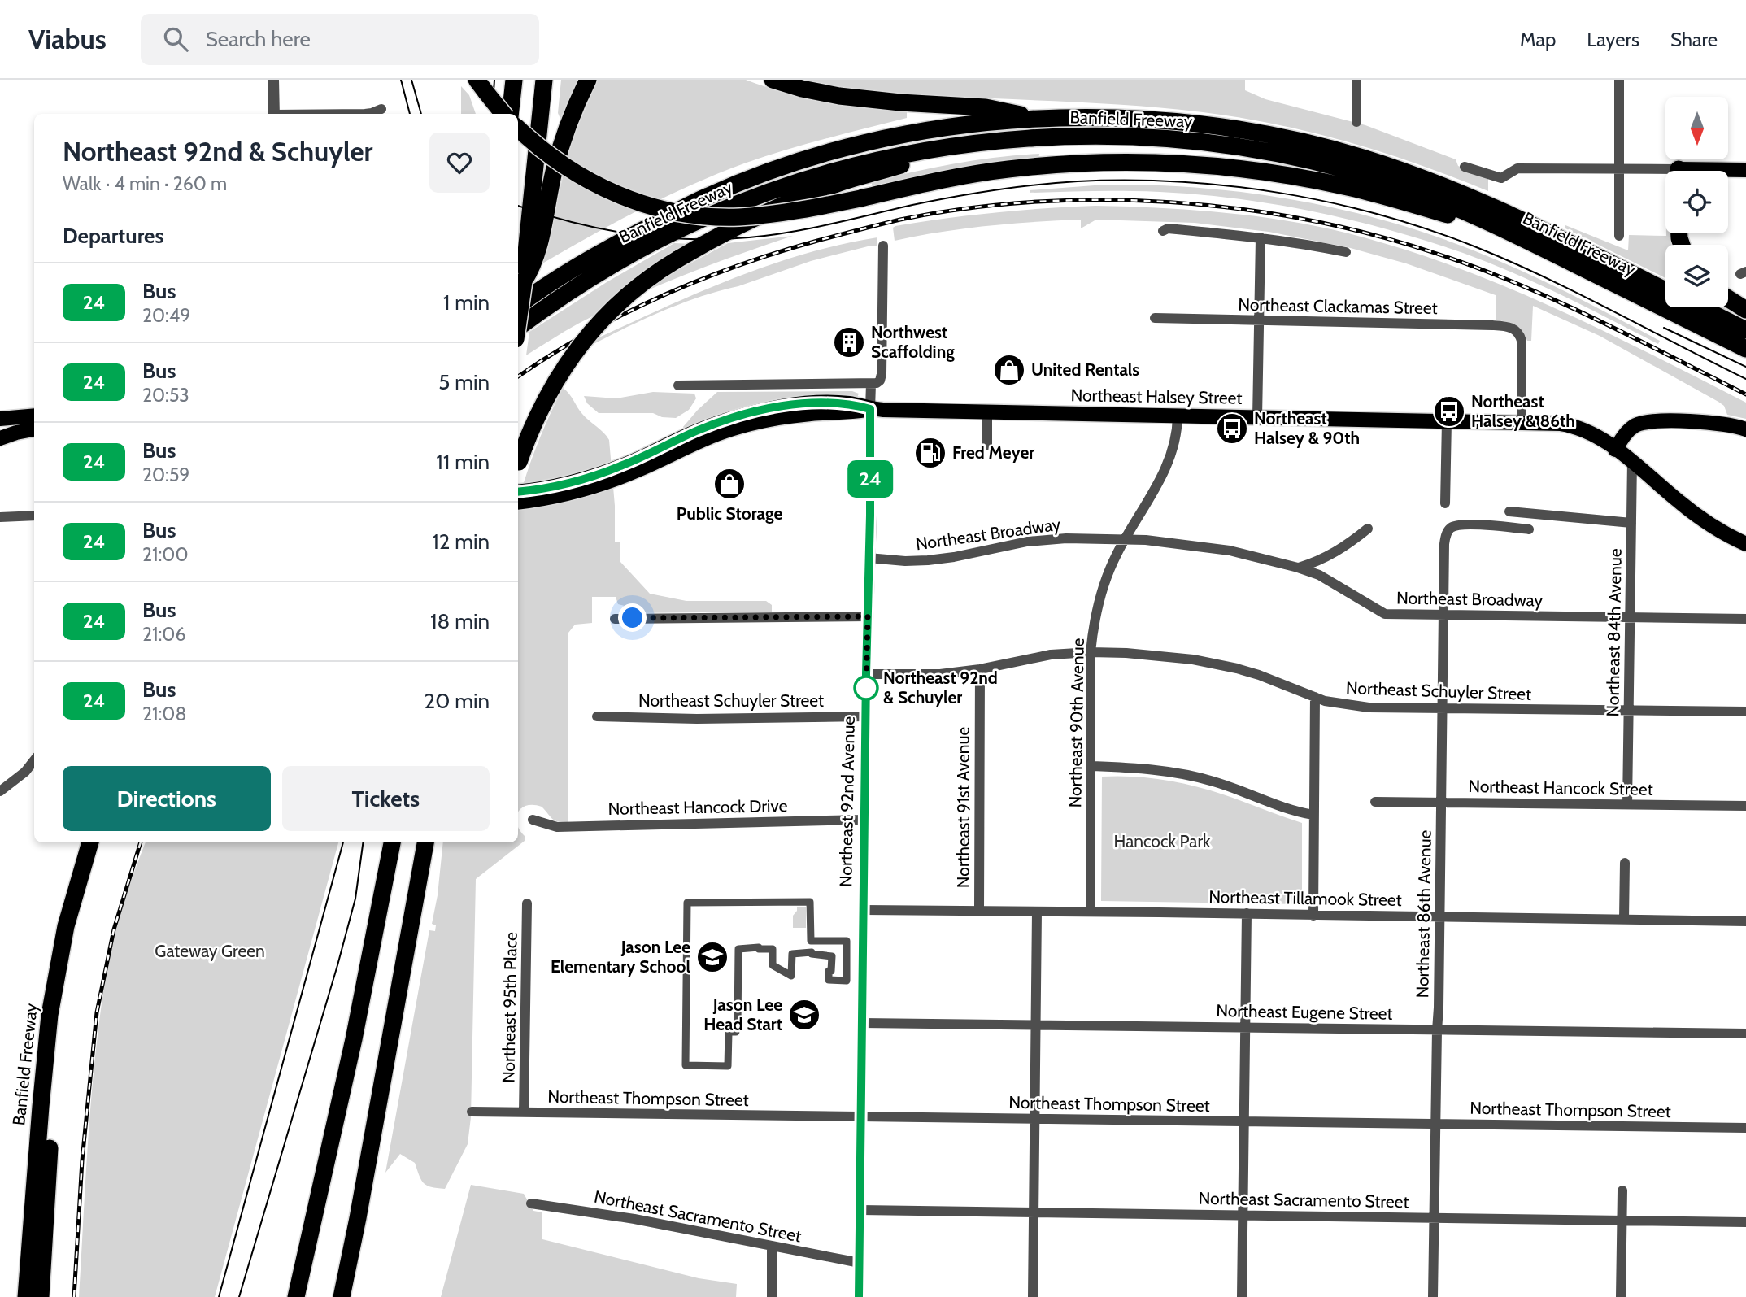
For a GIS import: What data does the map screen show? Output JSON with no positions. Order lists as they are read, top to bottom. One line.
{"streets":{"highway":["Banfield Freeway"],"main road":["Northeast Halsey Street"],"street":["Northeast Clackamas Street","Northeast Broadway","Northeast 84th Avenue","Northeast Schuyler Street","Northeast 90th Avenue","Northeast Hancock Street","Northeast 92nd Avenue","Northeast Hancock Drive","Northeast 91st Avenue","Northeast Tillamook Street","Northeast 86th Avenue","Northeast 95th Place","Northeast Eugene Street","Northeast Thompson Street","Northeast Sacramento Street"]},"crossings":[["Northeast Clackamas Street","Northeast Halsey Street"],["Northeast Halsey Street","Northeast 84th Avenue"],["Northeast Halsey Street","Northeast 90th Avenue"],["Northeast Halsey Street","Northeast 92nd Avenue"],["Northeast Broadway","Northeast 84th Avenue"],["Northeast Broadway","Northeast 90th Avenue"],["Northeast Broadway","Northeast 92nd Avenue"],["Northeast Broadway","Northeast 86th Avenue"],["Northeast 84th Avenue","Northeast Schuyler Street"],["Northeast 84th Avenue","Northeast Hancock Street"],["Northeast Schuyler Street","Northeast 90th Avenue"],["Northeast Schuyler Street","Northeast 92nd Avenue"],["Northeast Schuyler Street","Northeast 91st Avenue"],["Northeast Schuyler Street","Northeast 86th Avenue"],["Northeast 90th Avenue","Northeast Tillamook Street"],["Northeast Hancock Street","Northeast 86th Avenue"],["Northeast 92nd Avenue","Northeast Hancock Drive"],["Northeast 92nd Avenue","Northeast Tillamook Street"],["Northeast 92nd Avenue","Northeast Eugene Street"],["Northeast 92nd Avenue","Northeast Thompson Street"],["Northeast 92nd Avenue","Northeast Sacramento Street"],["Northeast 91st Avenue","Northeast Tillamook Street"],["Northeast Tillamook Street","Northeast 86th Avenue"],["Northeast 86th Avenue","Northeast Eugene Street"],["Northeast 86th Avenue","Northeast Thompson Street"],["Northeast 86th Avenue","Northeast Sacramento Street"],["Northeast 95th Place","Northeast Thompson Street"]],"parks":["Hancock Park","Gateway Green"],"places":{"building":["Northwest Scaffolding"],"shop":["United Rentals","Public Storage"],"bus stop":["Northeast Halsey & 86th","Northeast Halsey & 90th"],"fuel station":["Fred Meyer"],"other":["Northeast 92nd & Schuyler"],"school or university":["Jason Lee Elementary School","Jason Lee Head Start"]},"lines":["bus line 24"],"north":"bottom","page":{"header":"Viabus","search":"Search here","nav":["Map","Layers","Share"],"on_map":"24","heading":[["Northeast 92nd & Schuyler","Walk · 4 min · 260 m"],"Departures"],"list":[{"mark":"24","name":"Bus","note":"20:49","value":"1 min"},{"mark":"24","name":"Bus","note":"20:53","value":"5 min"},{"mark":"24","name":"Bus","note":"20:59","value":"11 min"},{"mark":"24","name":"Bus","note":"21:00","value":"12 min"},{"mark":"24","name":"Bus","note":"21:06","value":"18 min"},{"mark":"24","name":"Bus","note":"21:08","value":"20 min"}],"buttons":["Directions","Tickets"]}}
